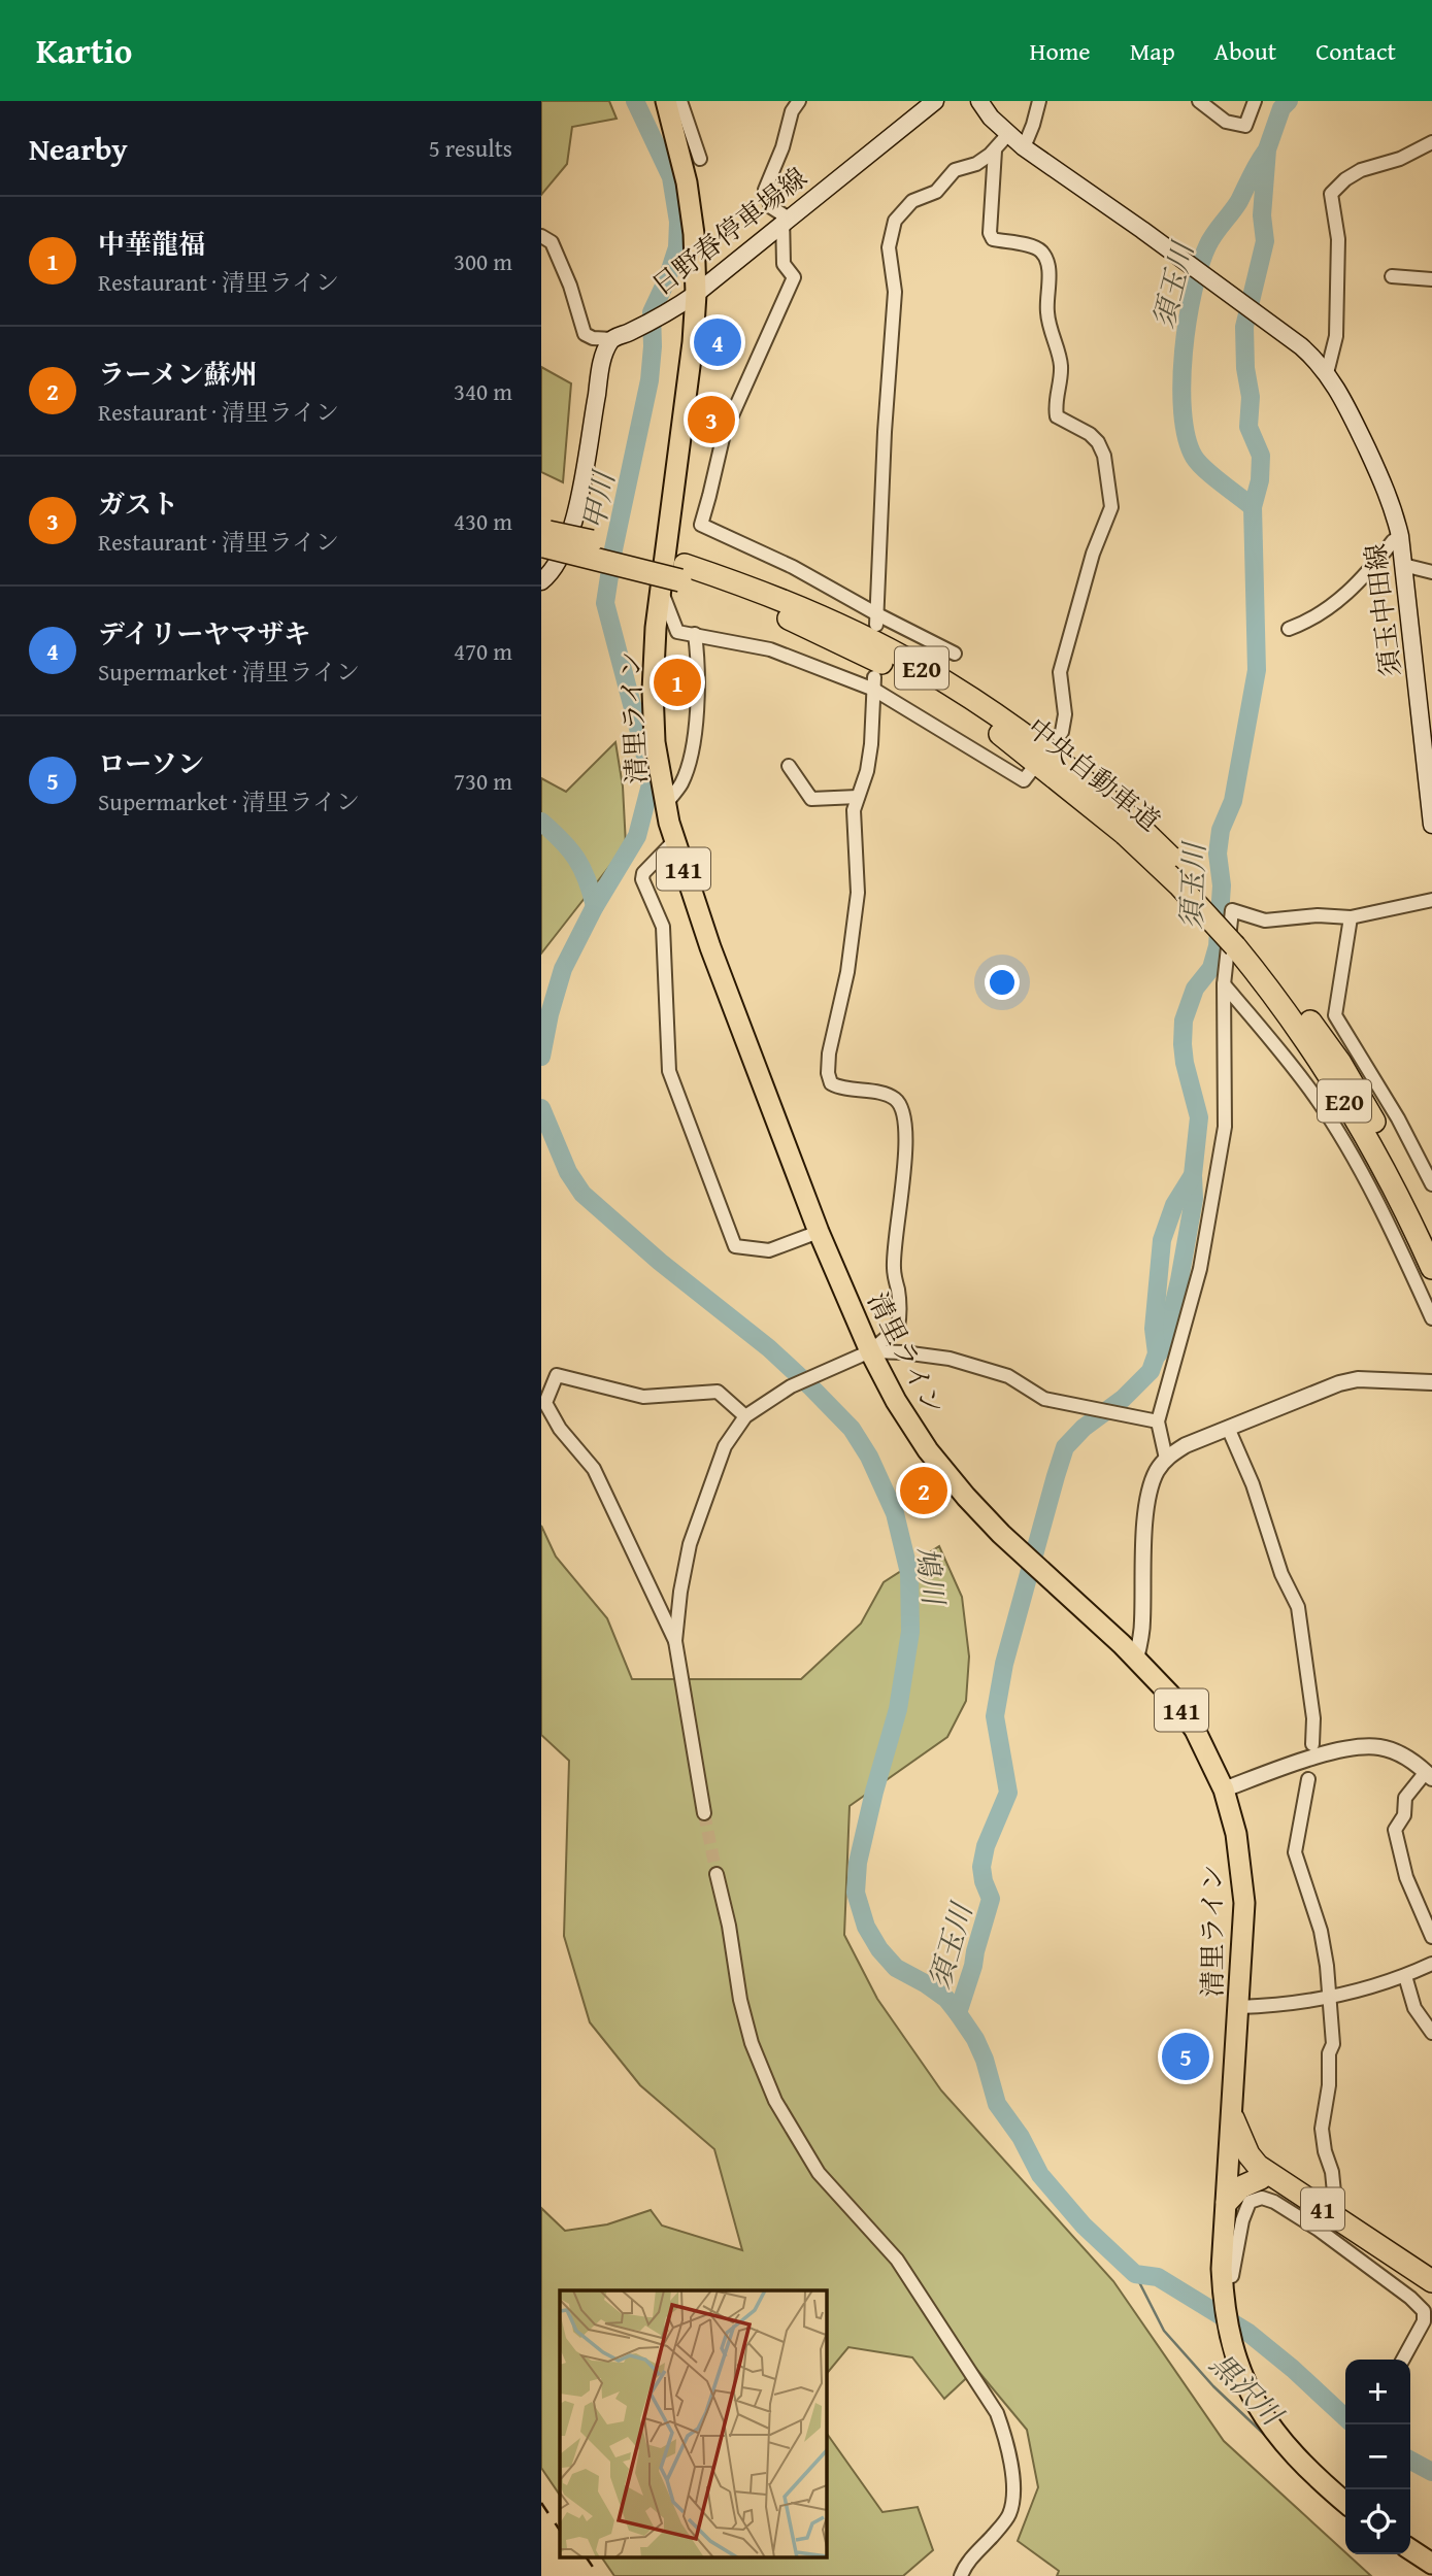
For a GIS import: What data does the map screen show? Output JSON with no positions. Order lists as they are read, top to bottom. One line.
{"streets":{"highway":["E20","清里ライン","中央自動車道","141","41"],"main road":["日野春停車場線","須玉中田線"]},"crossings":[["日野春停車場線","清里ライン"],["清里ライン","41"]],"water":["須玉川","甲川","鳩川","黒沢川"],"page":{"header":"Kartio","nav":["Home","Map","About","Contact"],"heading":["Nearby","5 results"],"list":[{"mark":"1","name":"中華龍福","note":"Restaurant · 清里ライン","value":"300 m"},{"mark":"2","name":"ラーメン蘇州","note":"Restaurant · 清里ライン","value":"340 m"},{"mark":"3","name":"ガスト","note":"Restaurant · 清里ライン","value":"430 m"},{"mark":"4","name":"デイリーヤマザキ","note":"Supermarket · 清里ライン","value":"470 m"},{"mark":"5","name":"ローソン","note":"Supermarket · 清里ライン","value":"730 m"}],"pins":["4","3","1","2","5"],"map_buttons":["+","−"]}}
